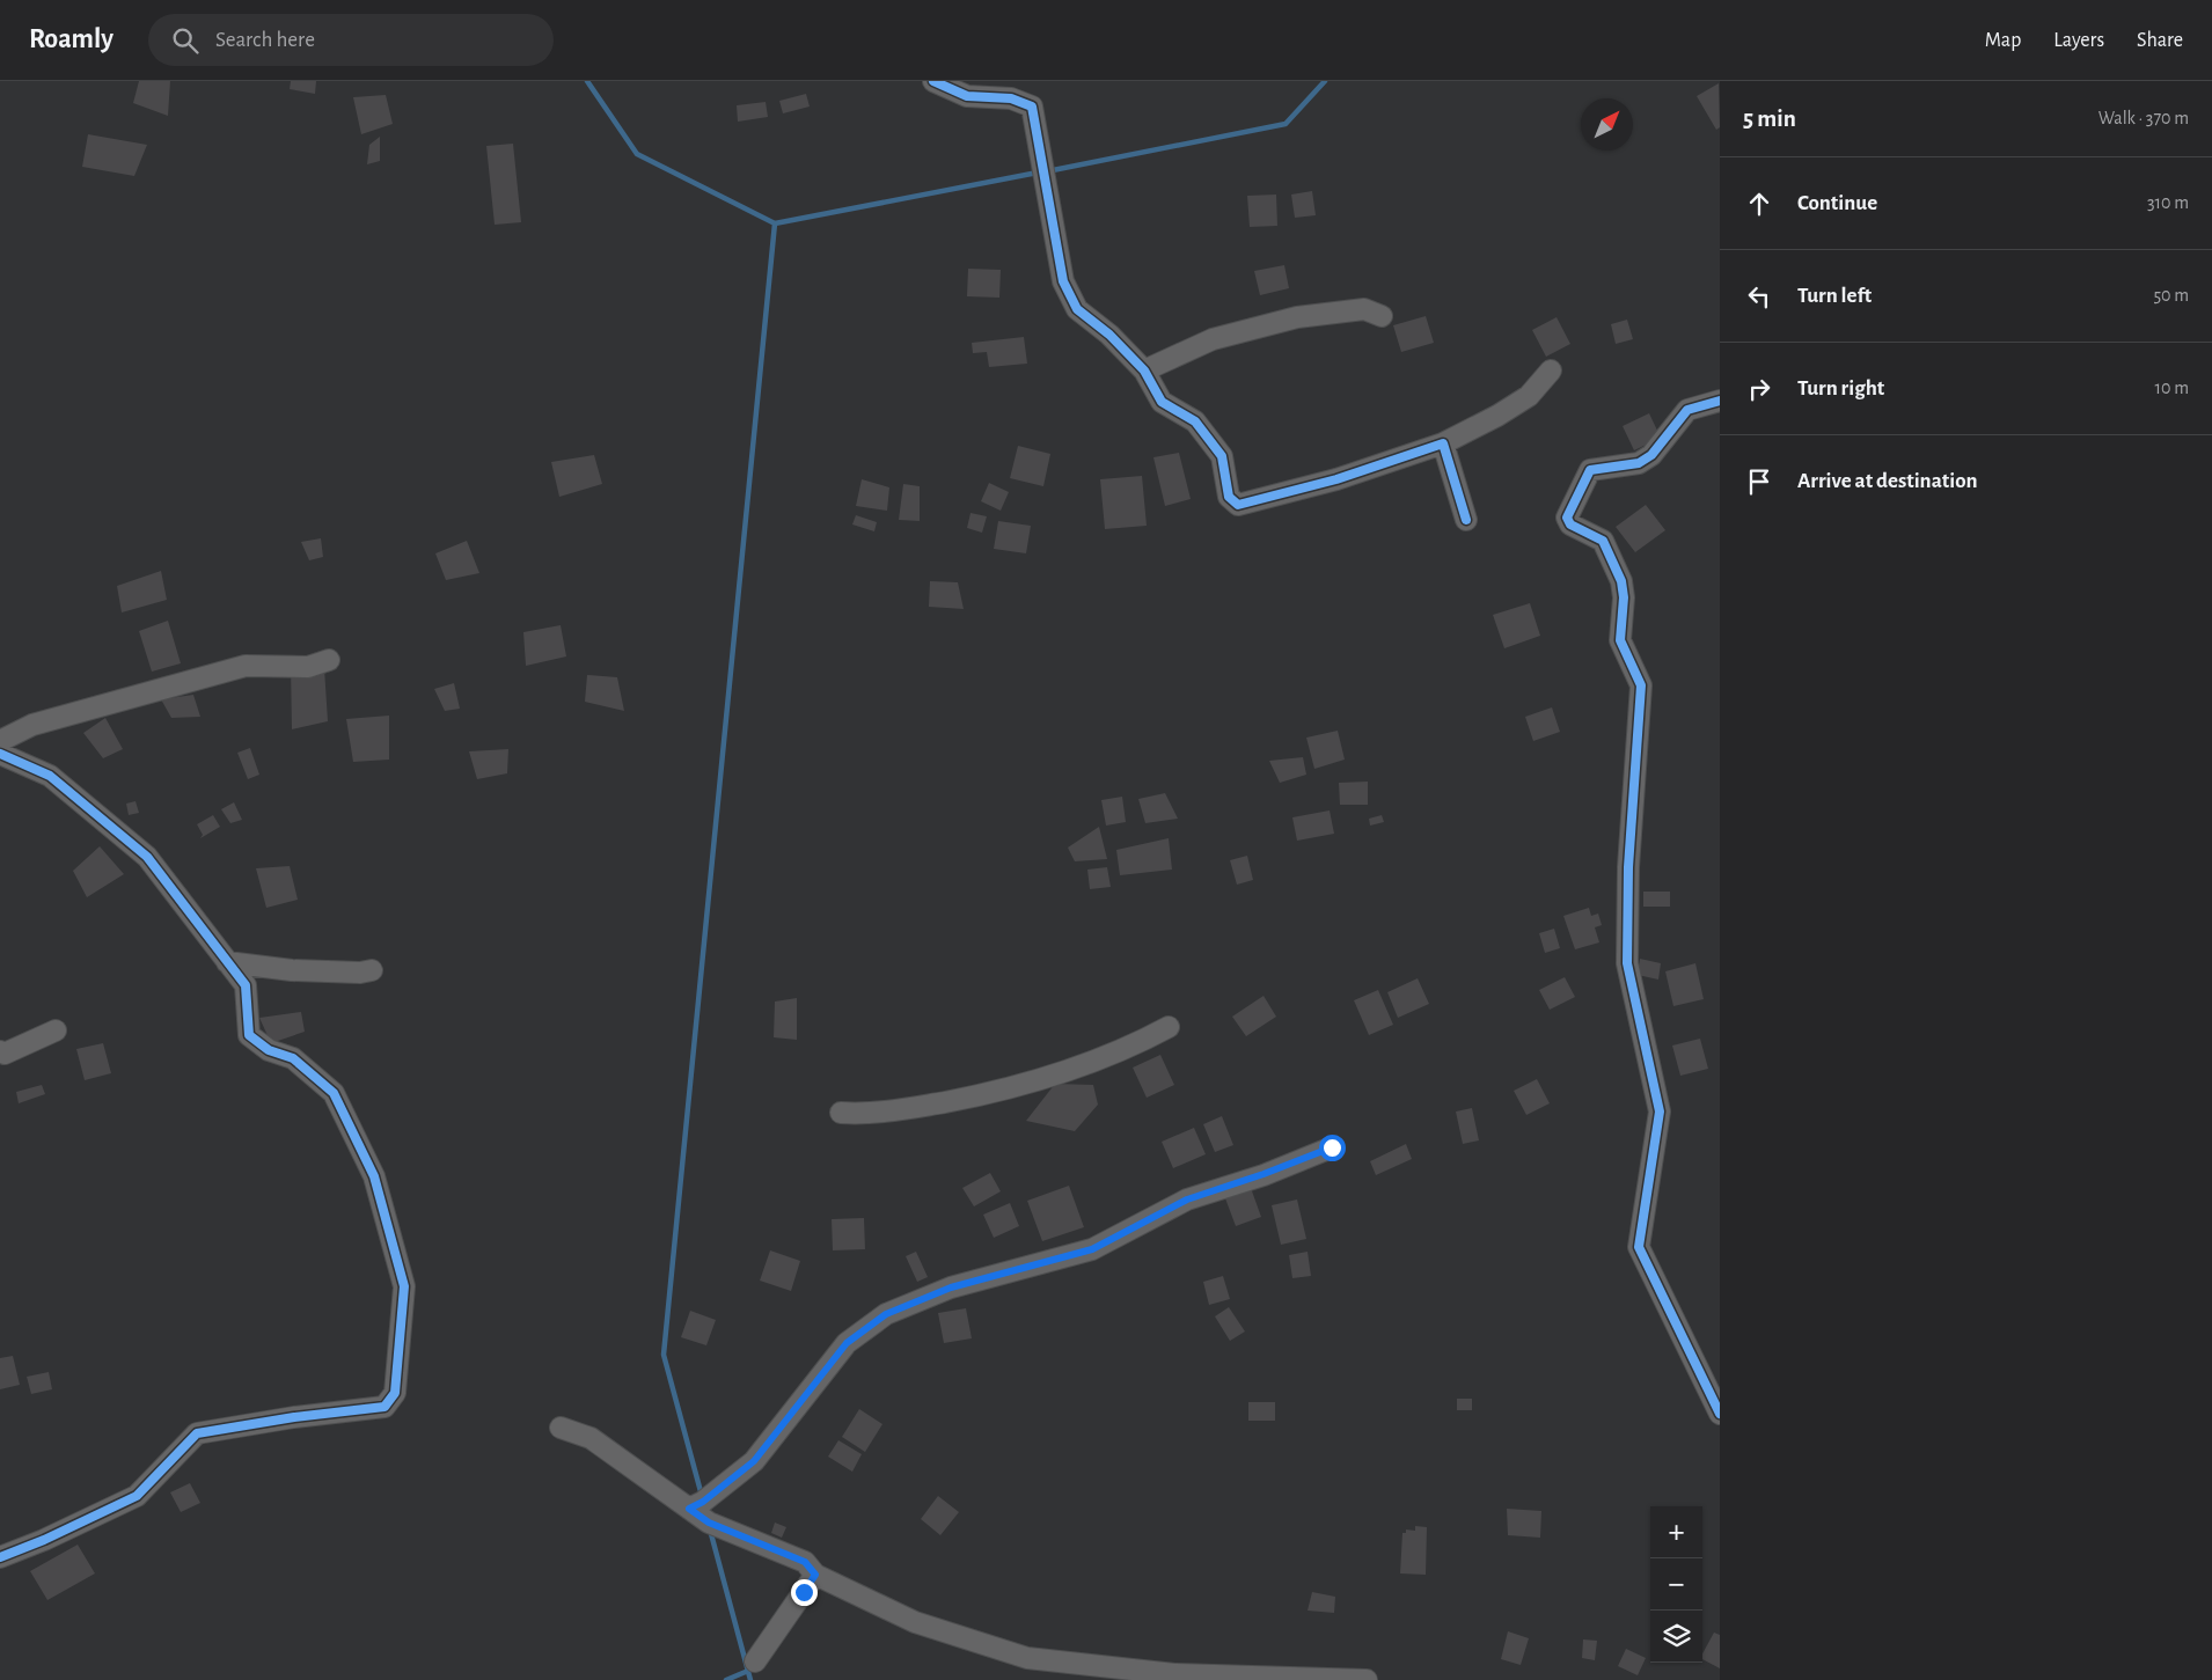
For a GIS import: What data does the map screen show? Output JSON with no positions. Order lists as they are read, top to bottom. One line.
{"north":"top right","page":{"header":"Roamly","search":"Search here","nav":["Map","Layers","Share"],"heading":["5 min","Walk · 370 m"],"list":[["Continue","310 m"],["Turn left","50 m"],["Turn right","10 m"],"Arrive at destination"],"map_buttons":["+","−"]}}
